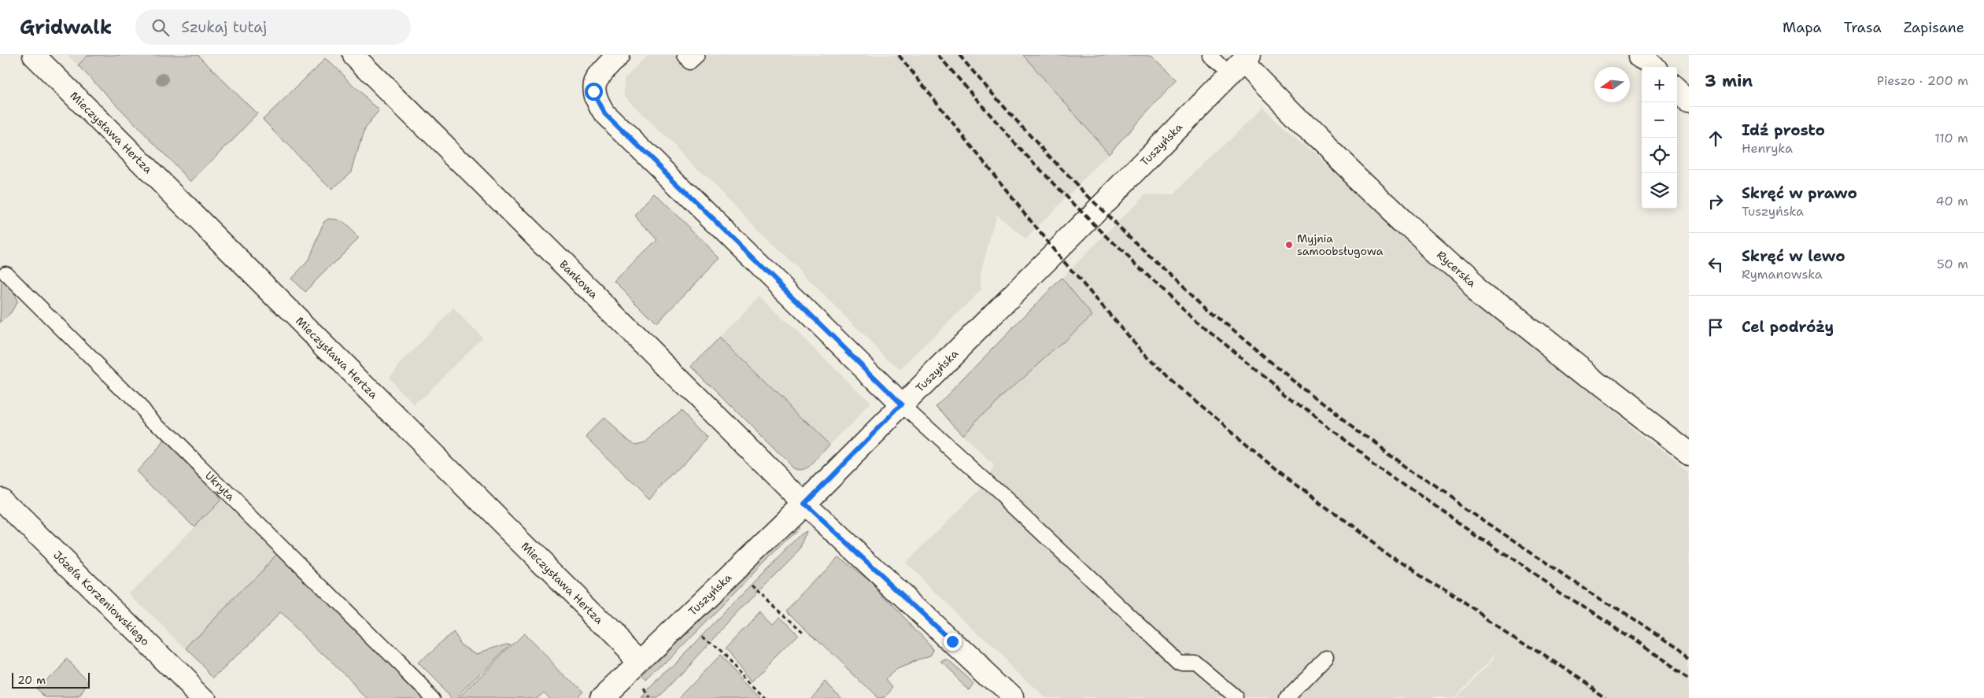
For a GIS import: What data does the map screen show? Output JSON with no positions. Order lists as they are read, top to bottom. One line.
{"streets":{"street":["Mieczysława Hertza","Tuszyńska","Rycerska","Bankowa","Józefa Korzeniowskiego"],"lane":["Ukryta"]},"crossings":[["Mieczysława Hertza","Tuszyńska"],["Tuszyńska","Rycerska"],["Tuszyńska","Bankowa"]],"places":["Myjnia samoobsługowa"],"scale_bar":"20 m","north":"left","page":{"header":"Gridwalk","search":"Szukaj tutaj","nav":["Mapa","Trasa","Zapisane"],"heading":["3 min","Pieszo · 200 m"],"map_buttons":["+","−"],"list":[["Idź prosto","Henryka","110 m"],["Skręć w prawo","Tuszyńska","40 m"],["Skręć w lewo","Rymanowska","50 m"],"Cel podróży"],"scale":"20 m"}}
